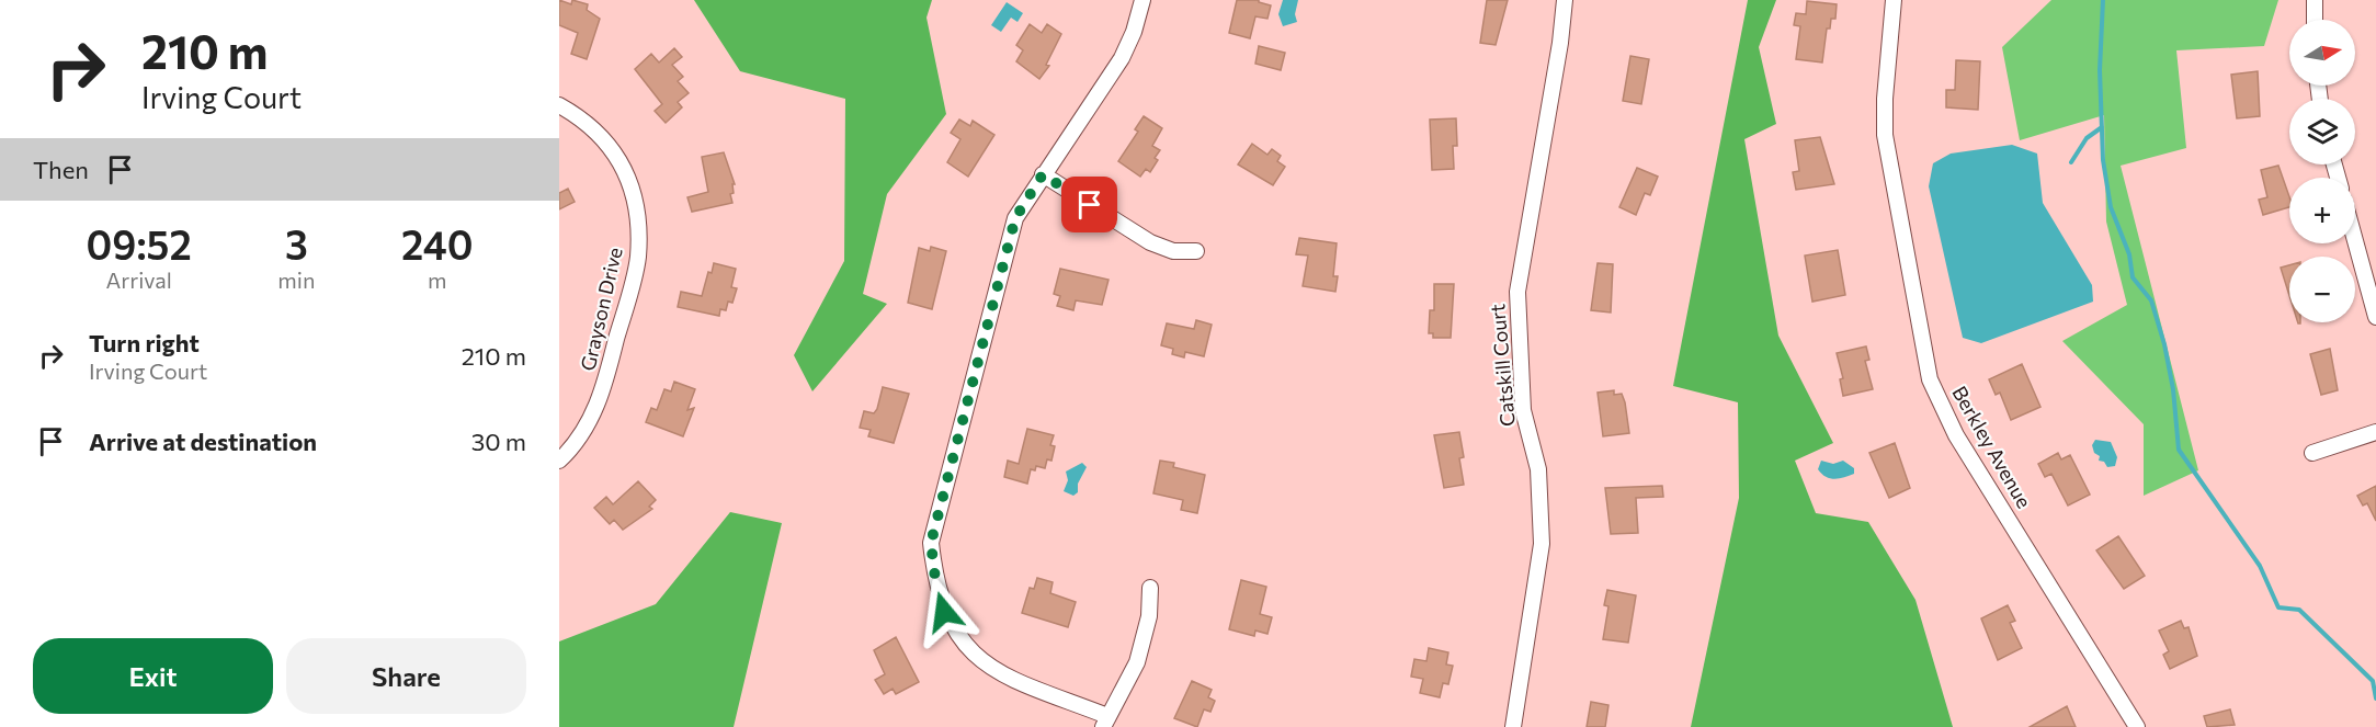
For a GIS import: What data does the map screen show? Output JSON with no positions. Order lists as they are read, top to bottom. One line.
{"streets":{"street":["Grayson Drive","Catskill Court","Berkley Avenue"]},"north":"right","page":{"turn":["210 m","Irving Court"],"map_buttons":["+","−"],"then":"Then","eta":["09:52","Arrival","3","min","240","m"],"list":[{"name":"Turn right","note":"Irving Court","value":"210 m"},{"name":"Arrive at destination","value":"30 m"}],"buttons":["Exit","Share"]}}
